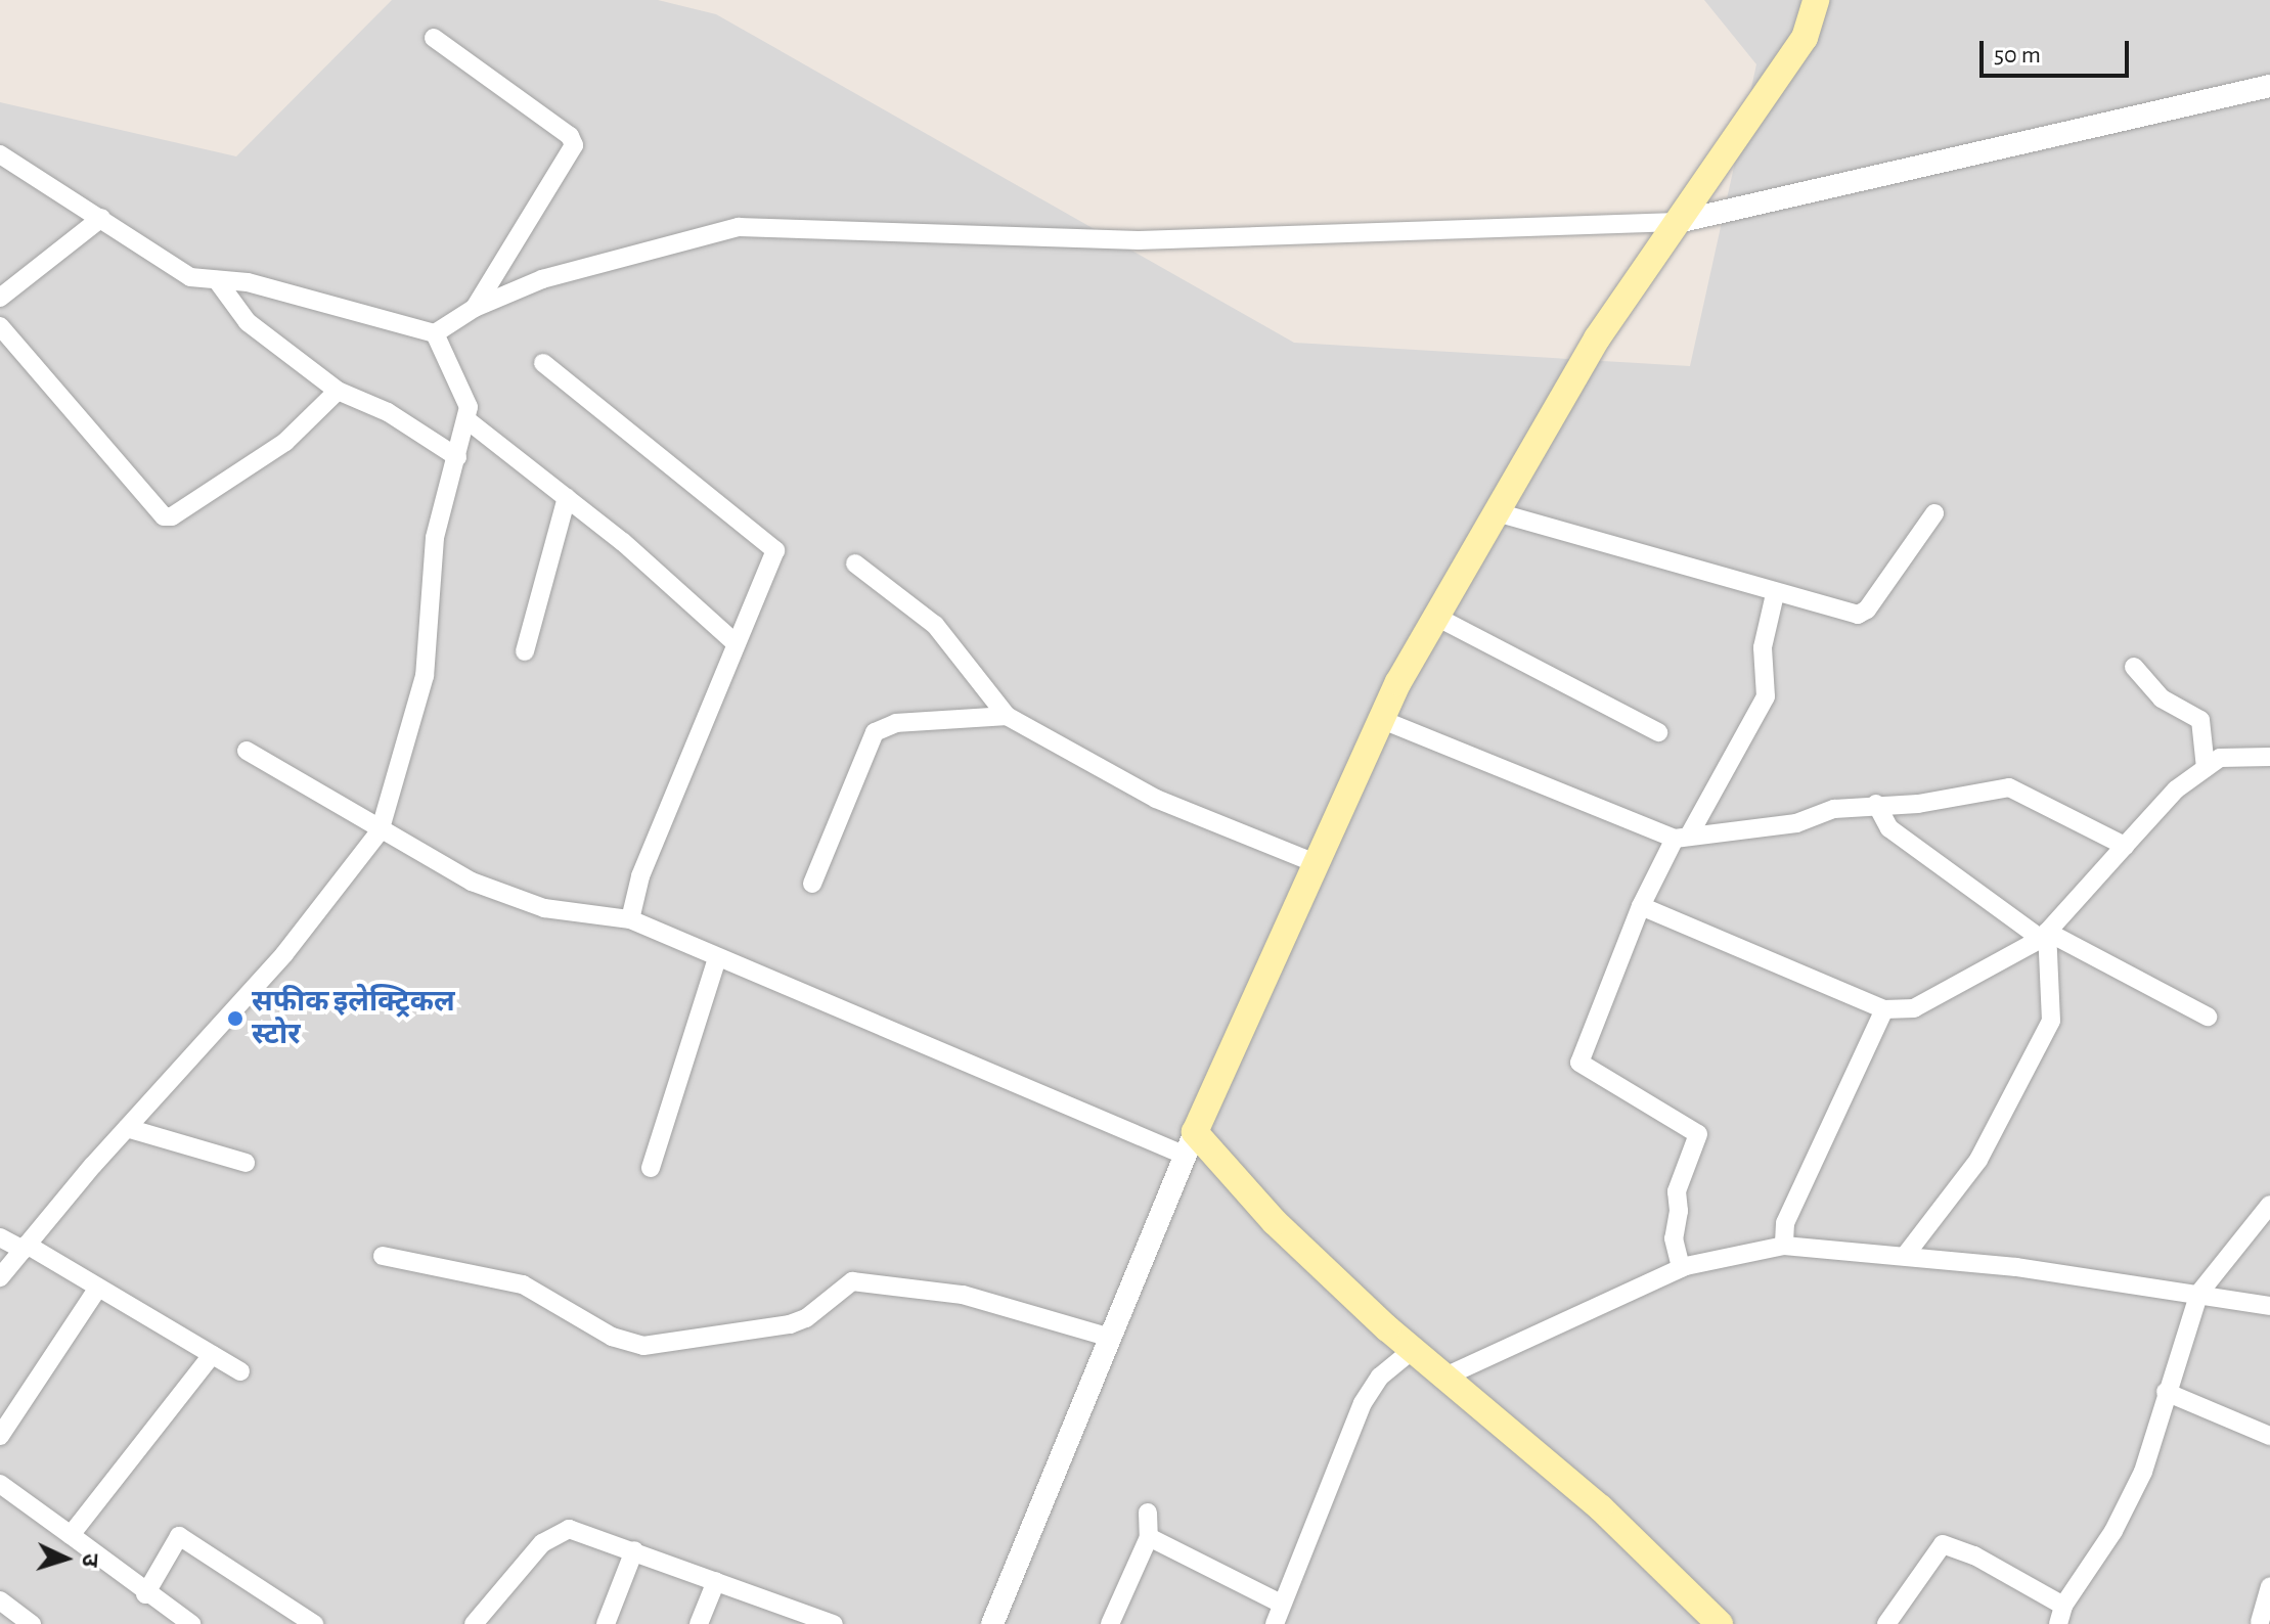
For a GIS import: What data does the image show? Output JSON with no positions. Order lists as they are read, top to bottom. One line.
{"places":["सफीक इलेक्ट्रिकल स्टोर"],"scale_bar":"50 m","north":"right"}
